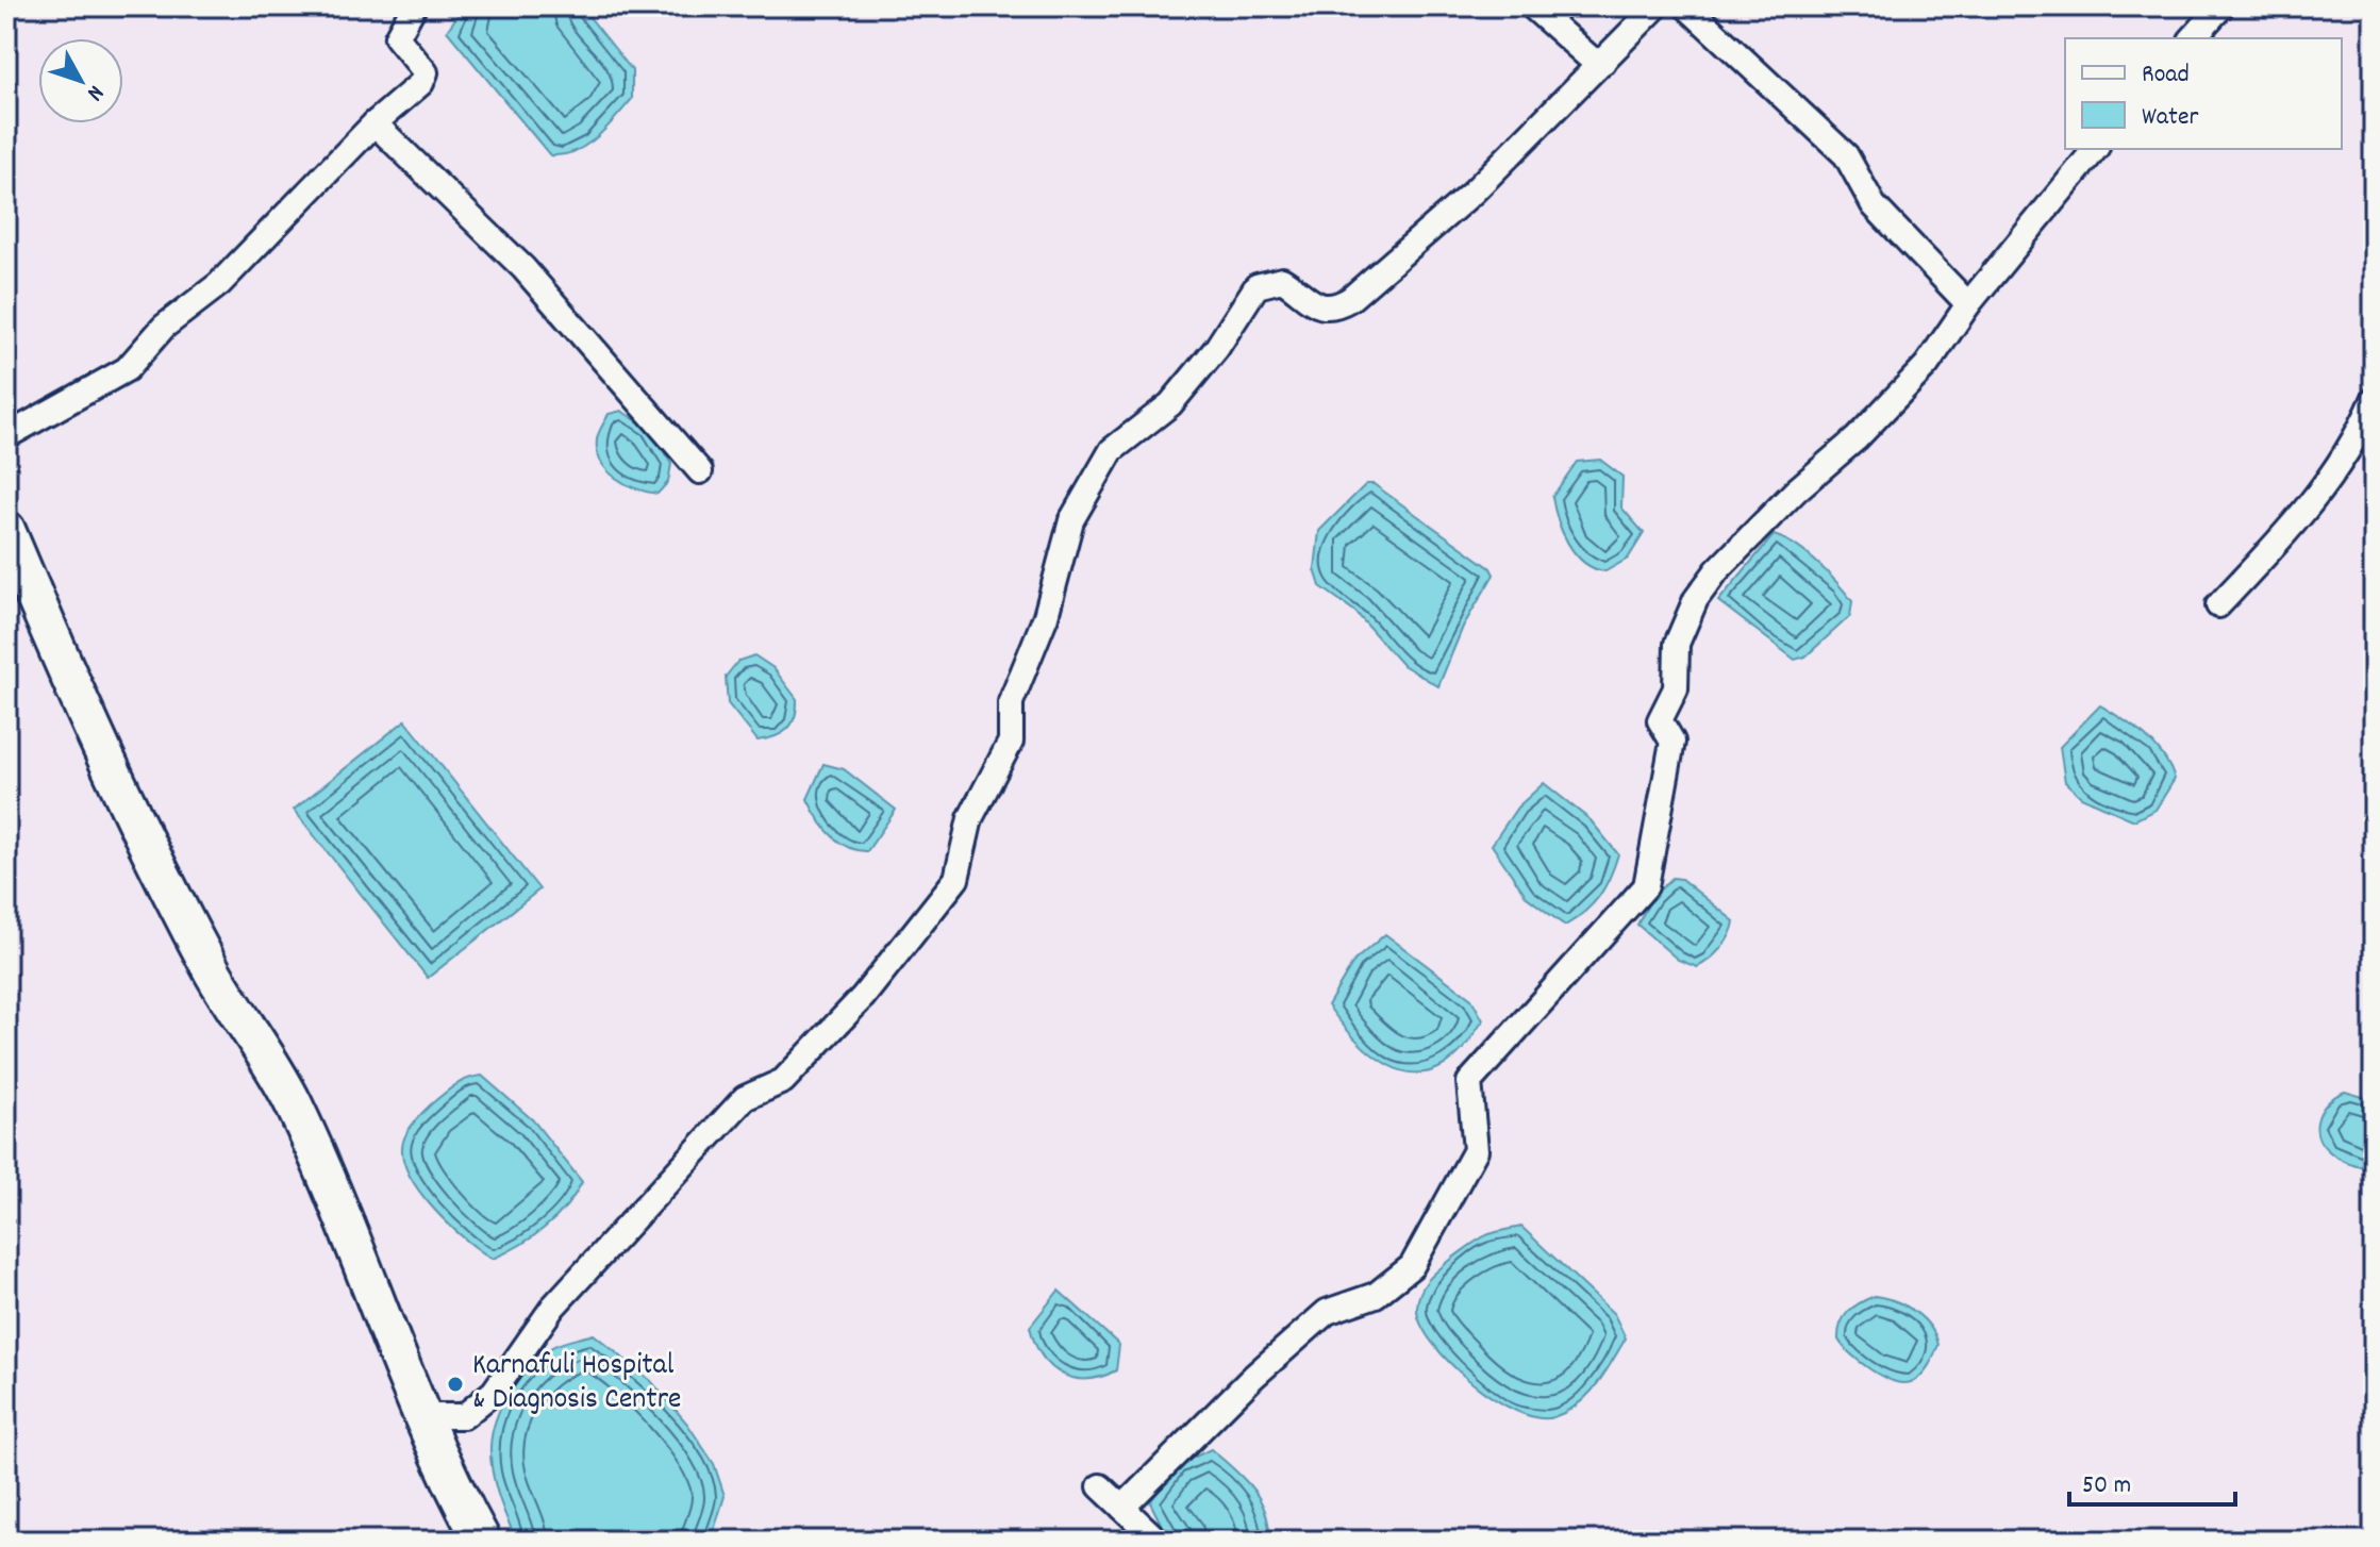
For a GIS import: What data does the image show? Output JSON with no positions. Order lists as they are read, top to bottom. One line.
{"places":["Karnafuli Hospital & Diagnosis Centre"],"legend":["Road","Water"],"scale_bar":"50 m","north":"bottom right"}
